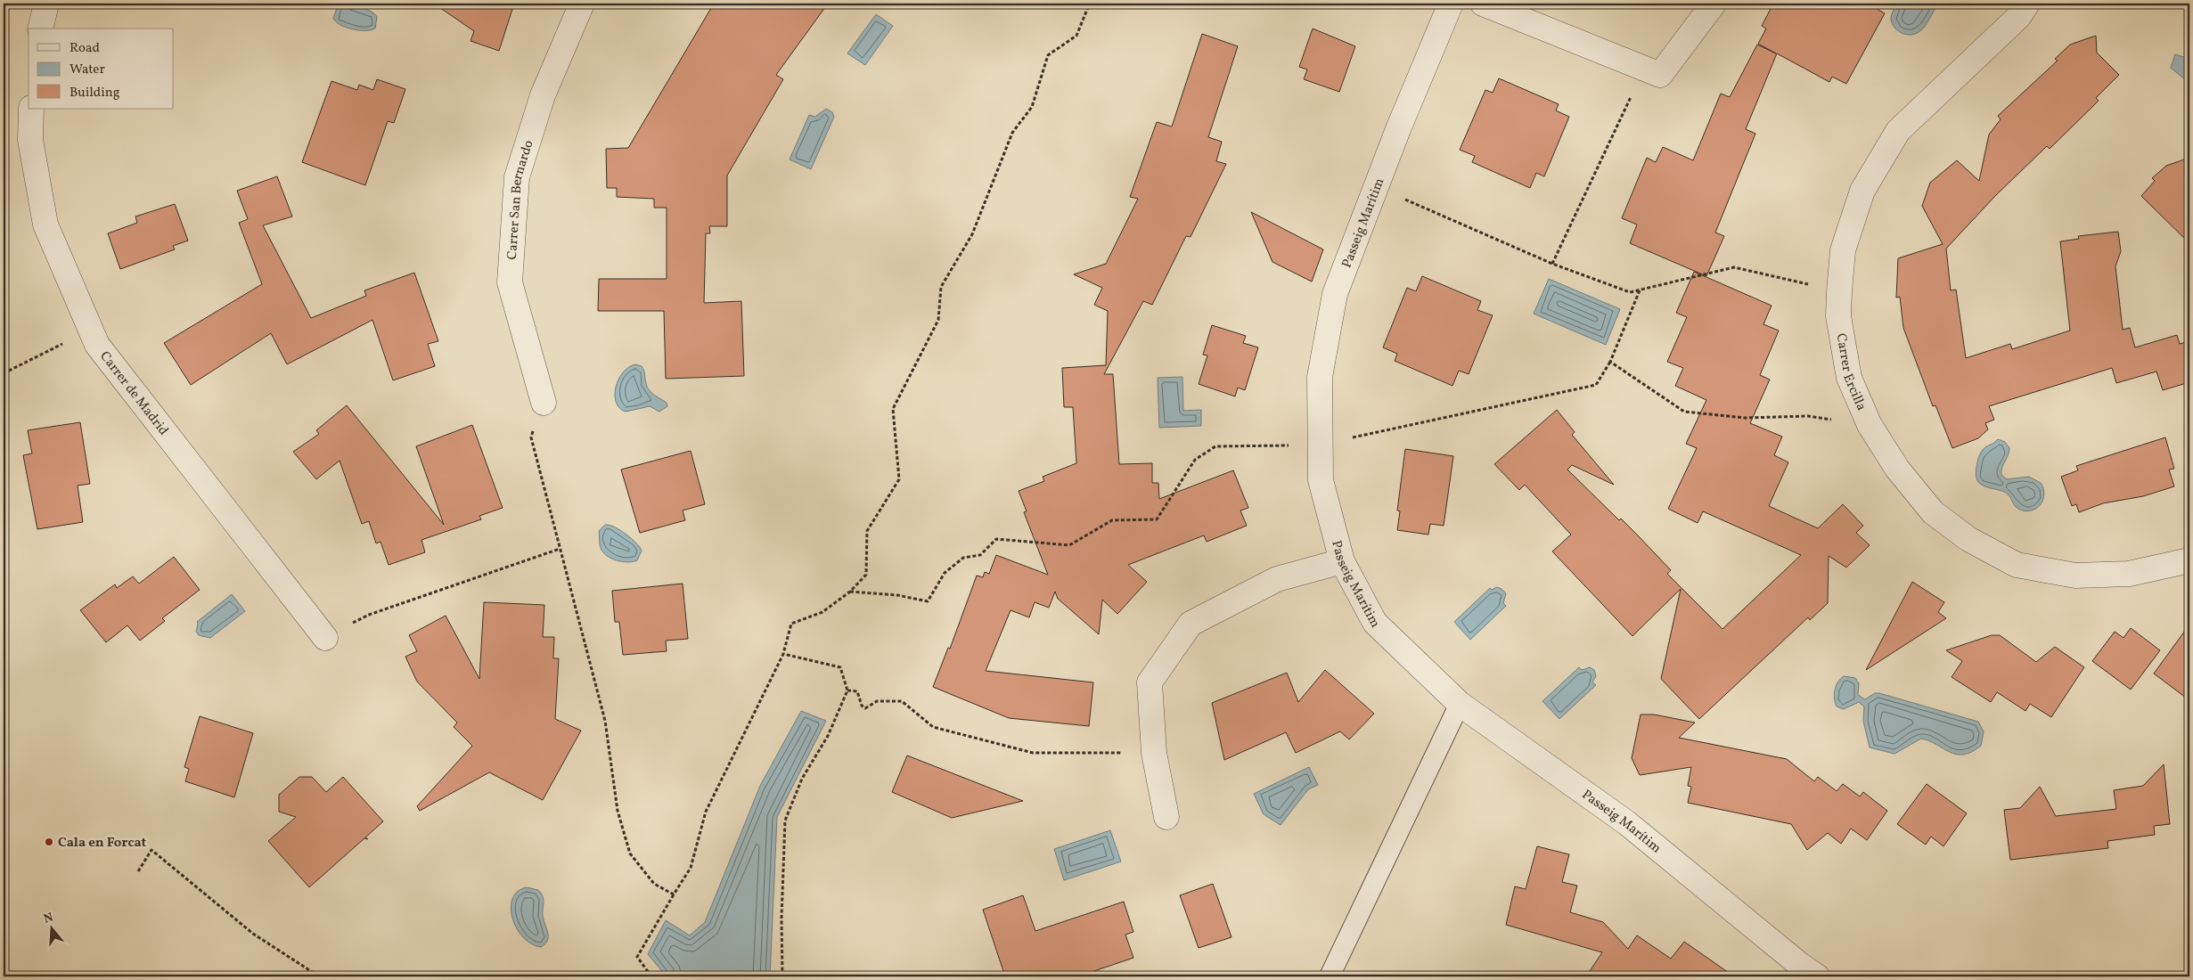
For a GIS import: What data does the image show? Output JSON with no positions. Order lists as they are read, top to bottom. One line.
{"streets":{"street":["Carrer San Bernardo","Passeig Marítim","Carrer Ercilla","Carrer de Madrid"]},"places":["Cala en Forcat"],"legend":["Road","Water","Building"],"north":"top"}
